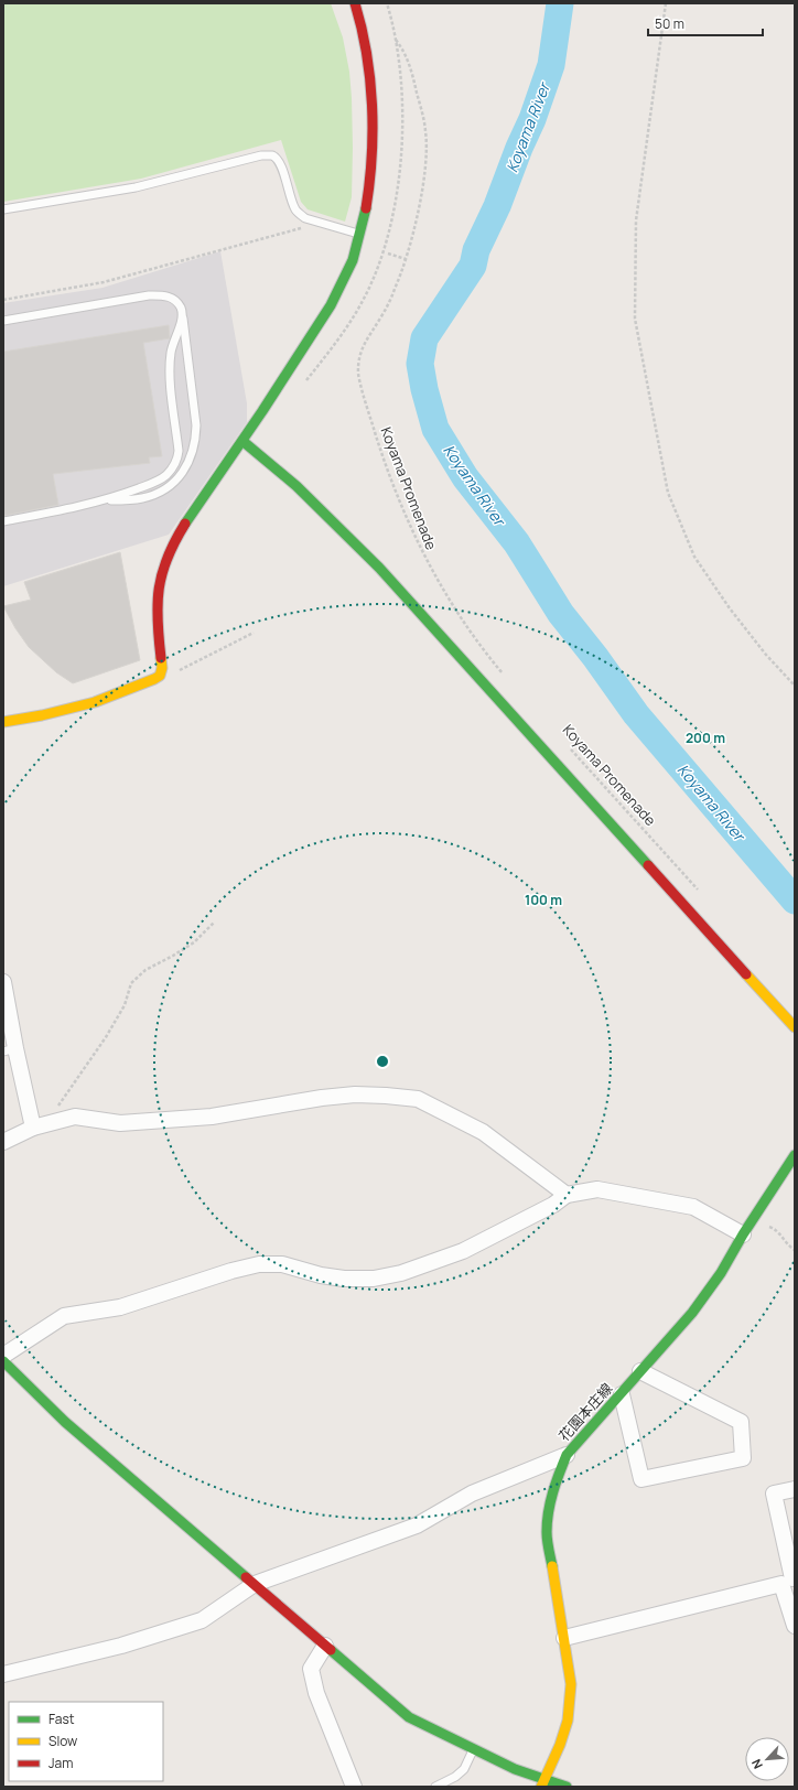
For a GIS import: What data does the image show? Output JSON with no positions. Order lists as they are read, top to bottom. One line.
{"streets":{"street":["花園本庄線"],"path":["Koyama Promenade"]},"water":["Koyama River"],"legend":["Fast","Slow","Jam"],"scale_bar":"50 m","north":"bottom left","rings":["200 m","100 m"]}
